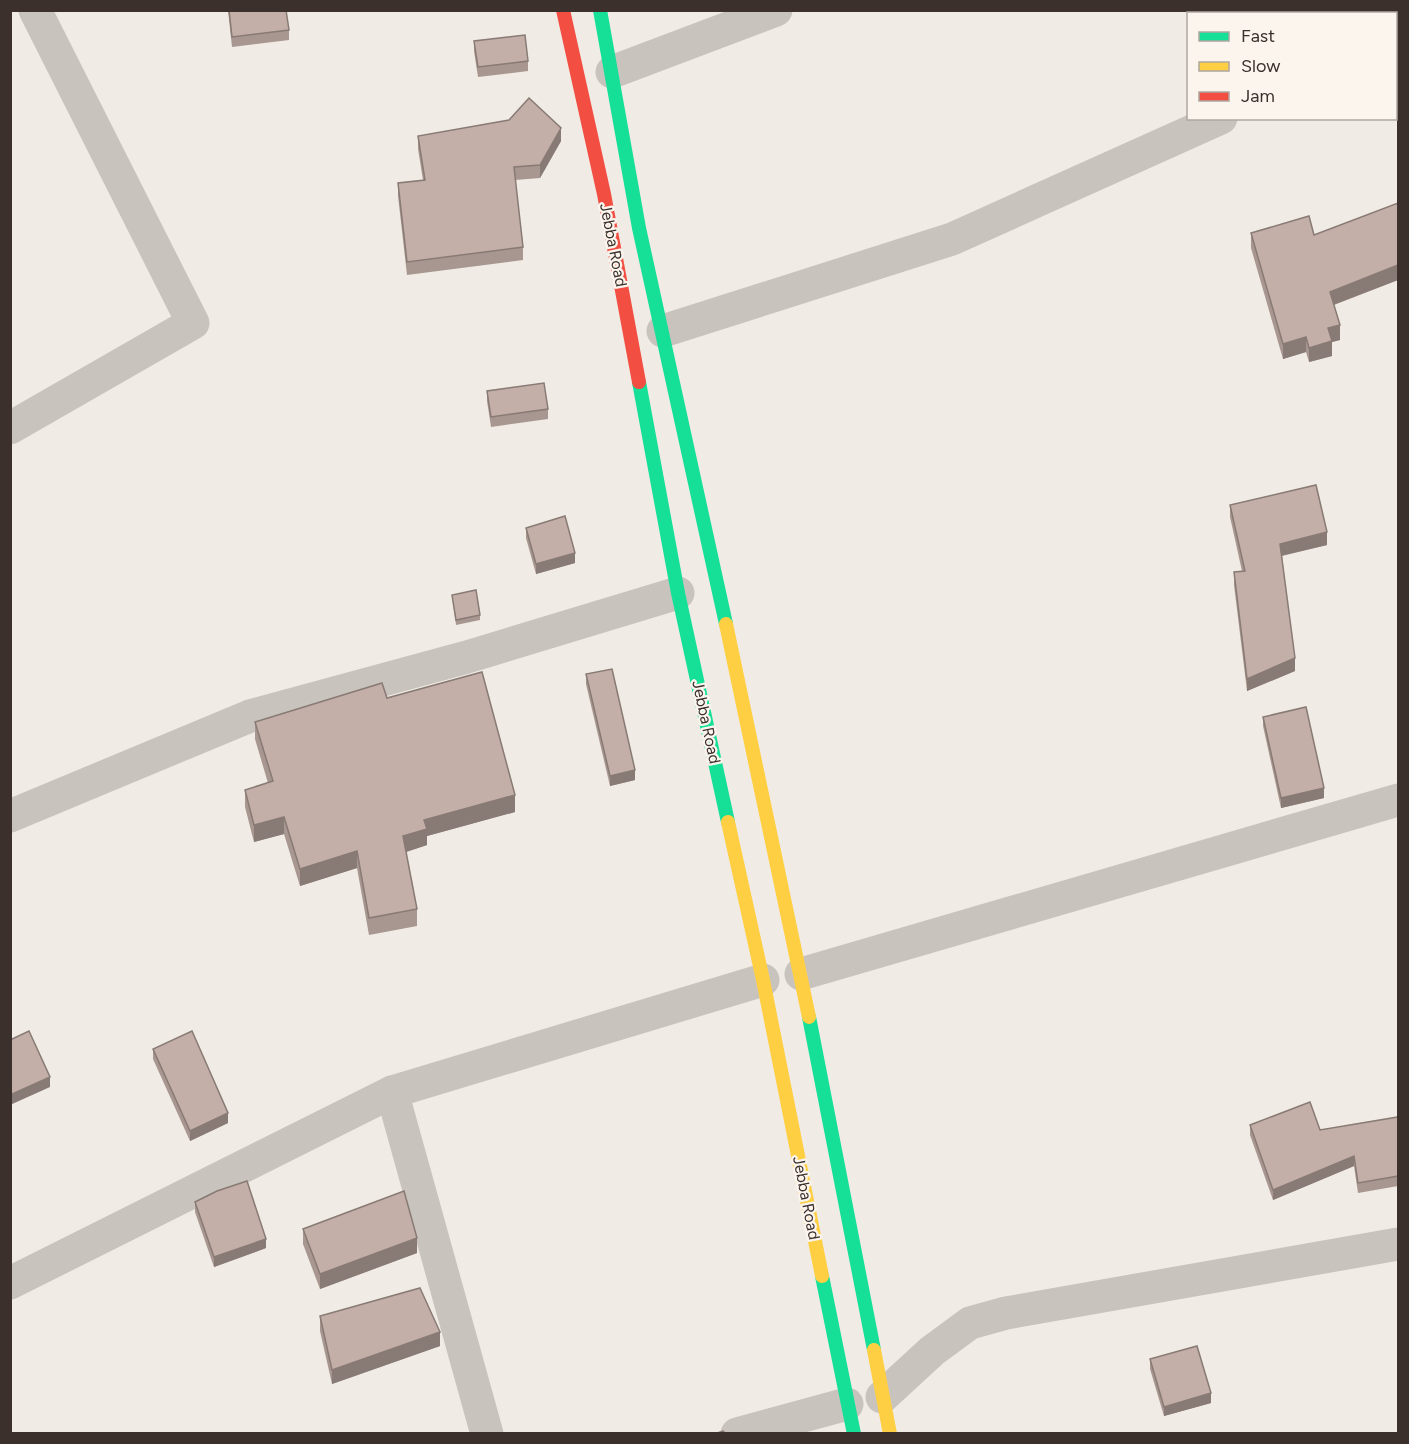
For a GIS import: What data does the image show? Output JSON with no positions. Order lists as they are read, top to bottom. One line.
{"streets":{"highway":["Jebba Road"]},"legend":["Fast","Slow","Jam"]}
